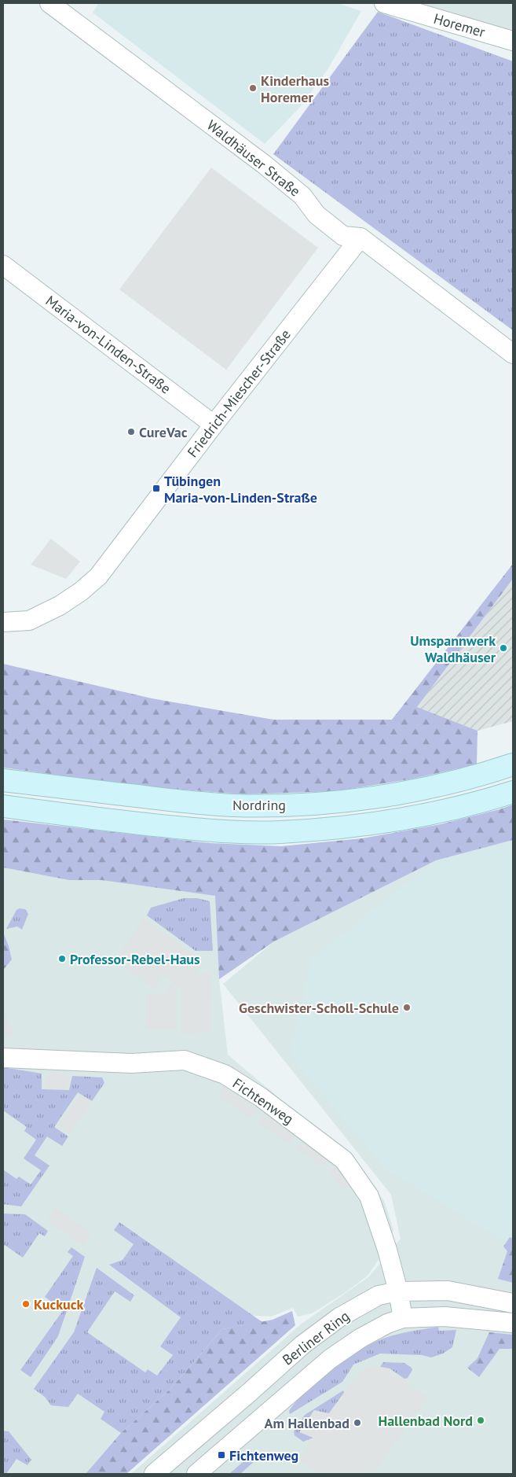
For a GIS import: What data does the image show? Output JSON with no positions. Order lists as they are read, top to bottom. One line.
{"streets":{"street":["Horemer","Waldhäuser Straße","Maria-von-Linden-Straße","Friedrich-Miescher-Straße","Nordring","Fichtenweg","Berliner Ring"]},"crossings":[["Waldhäuser Straße","Friedrich-Miescher-Straße"],["Maria-von-Linden-Straße","Friedrich-Miescher-Straße"],["Fichtenweg","Berliner Ring"]],"places":{"other":["Kinderhaus Horemer","CureVac","Umspannwerk Waldhäuser","Professor-Rebel-Haus","Geschwister-Scholl-Schule","Kuckuck","Hallenbad Nord","Am Hallenbad"],"transit":["Tübingen Maria-von-Linden-Straße","Fichtenweg"]}}
